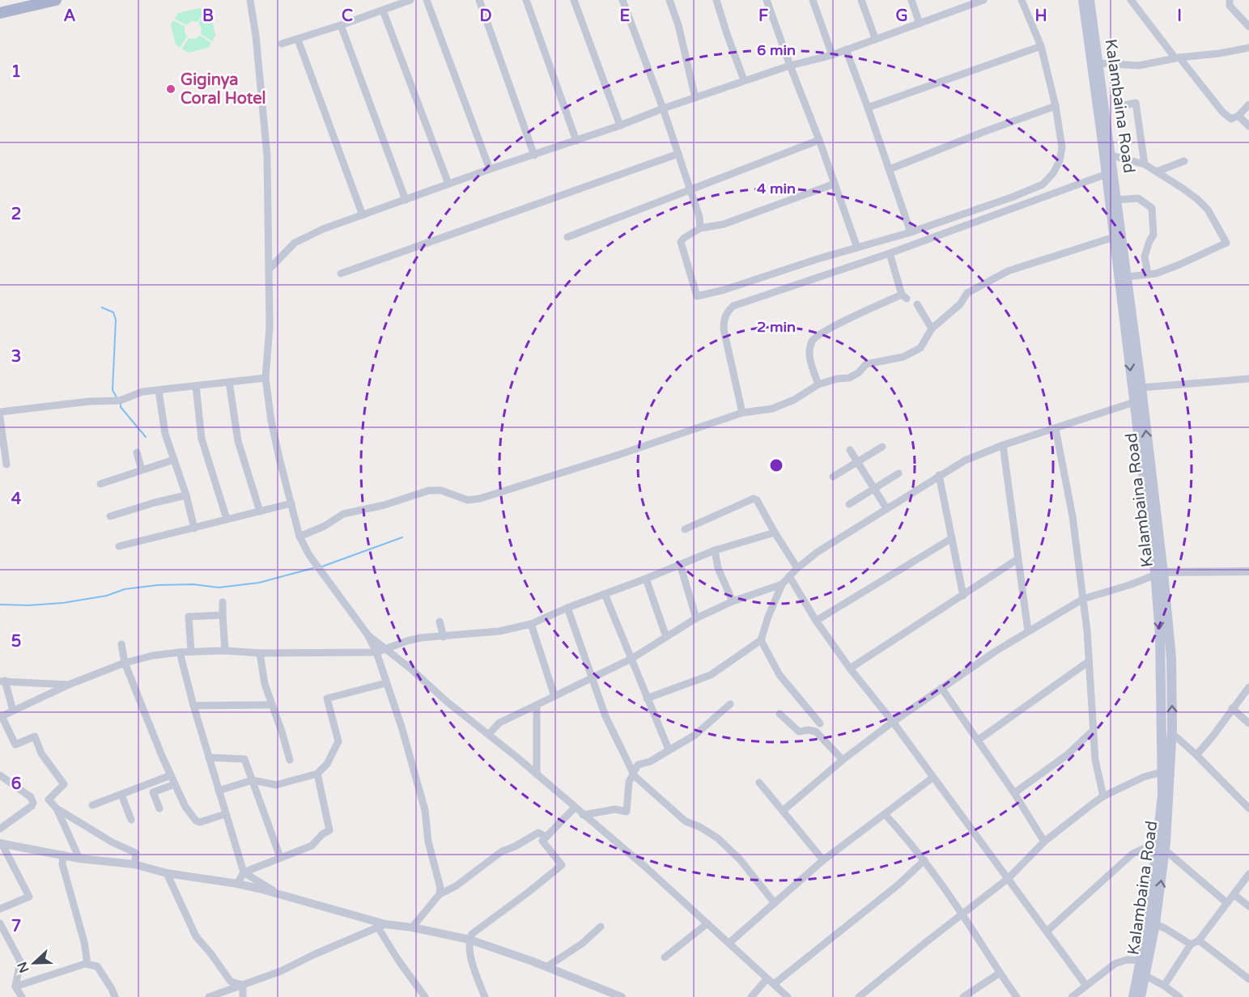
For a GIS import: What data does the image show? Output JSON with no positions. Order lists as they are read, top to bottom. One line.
{"streets":{"main road":["Kalambaina Road"]},"places":["Giginya Coral Hotel"],"north":"left","grid":{"columns":["A","B","C","D","E","F","G","H","I"],"rows":["1","2","3","4","5","6","7"]},"rings":["6 min","4 min","2 min"]}
